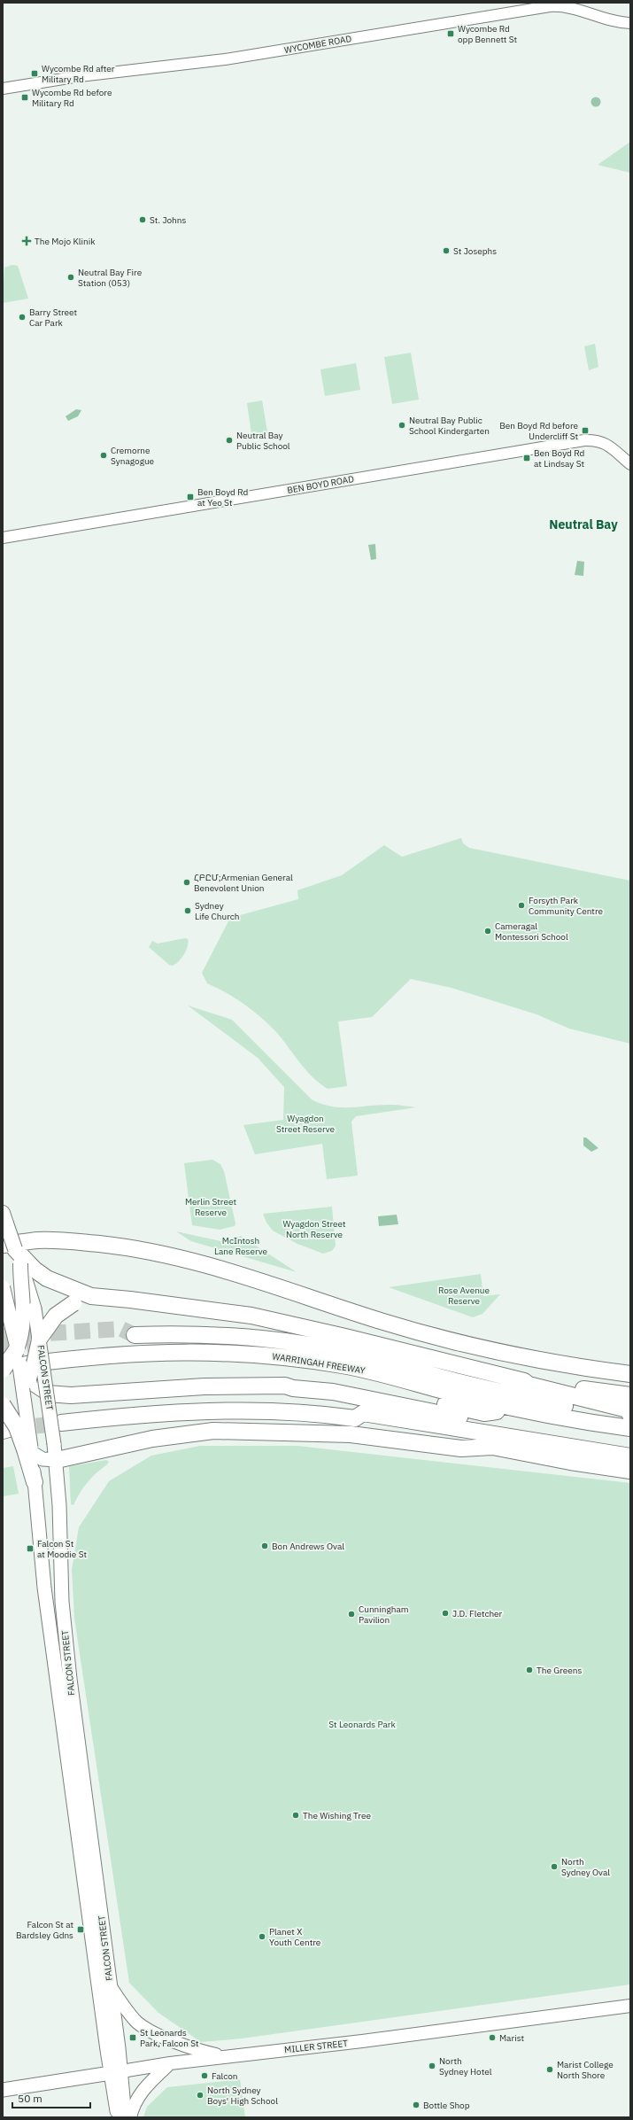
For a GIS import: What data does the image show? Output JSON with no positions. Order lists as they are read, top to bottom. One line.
{"streets":{"highway":["WARRINGAH FREEWAY","FALCON STREET"],"main road":["MILLER STREET"],"street":["WYCOMBE ROAD","BEN BOYD ROAD"]},"crossings":[["FALCON STREET","MILLER STREET"]],"districts":["Neutral Bay"],"parks":["Wyagdon Street Reserve","Merlin Street Reserve","Wyagdon Street North Reserve","McIntosh Lane Reserve","Rose Avenue Reserve","St Leonards Park"],"places":{"transit":["Wycombe Rd opp Bennett St","Wycombe Rd after Military Rd","Wycombe Rd before Military Rd","Ben Boyd Rd before Undercliff St","Ben Boyd Rd at Lindsay St","Ben Boyd Rd at Yeo St","Falcon St at Moodie St","Falcon St at Bardsley Gdns","St Leonards Park, Falcon St"],"other":["St. Johns","St Josephs","Neutral Bay Fire Station (053)","Barry Street Car Park","Neutral Bay Public School Kindergarten","Neutral Bay Public School","Cremorne Synagogue","ՀԲԸՄ;Armenian General Benevolent Union","Forsyth Park Community Centre","Sydney Life Church","Cameragal Montessori School","Bon Andrews Oval","J.D. Fletcher","Cunningham Pavilion","The Greens","The Wishing Tree","North Sydney Oval","Planet X Youth Centre","Marist","North Sydney Hotel","Marist College North Shore","Falcon","North Sydney Boys' High School","Bottle Shop"],"health":["The Mojo Klinik"]},"scale_bar":"50 m"}
